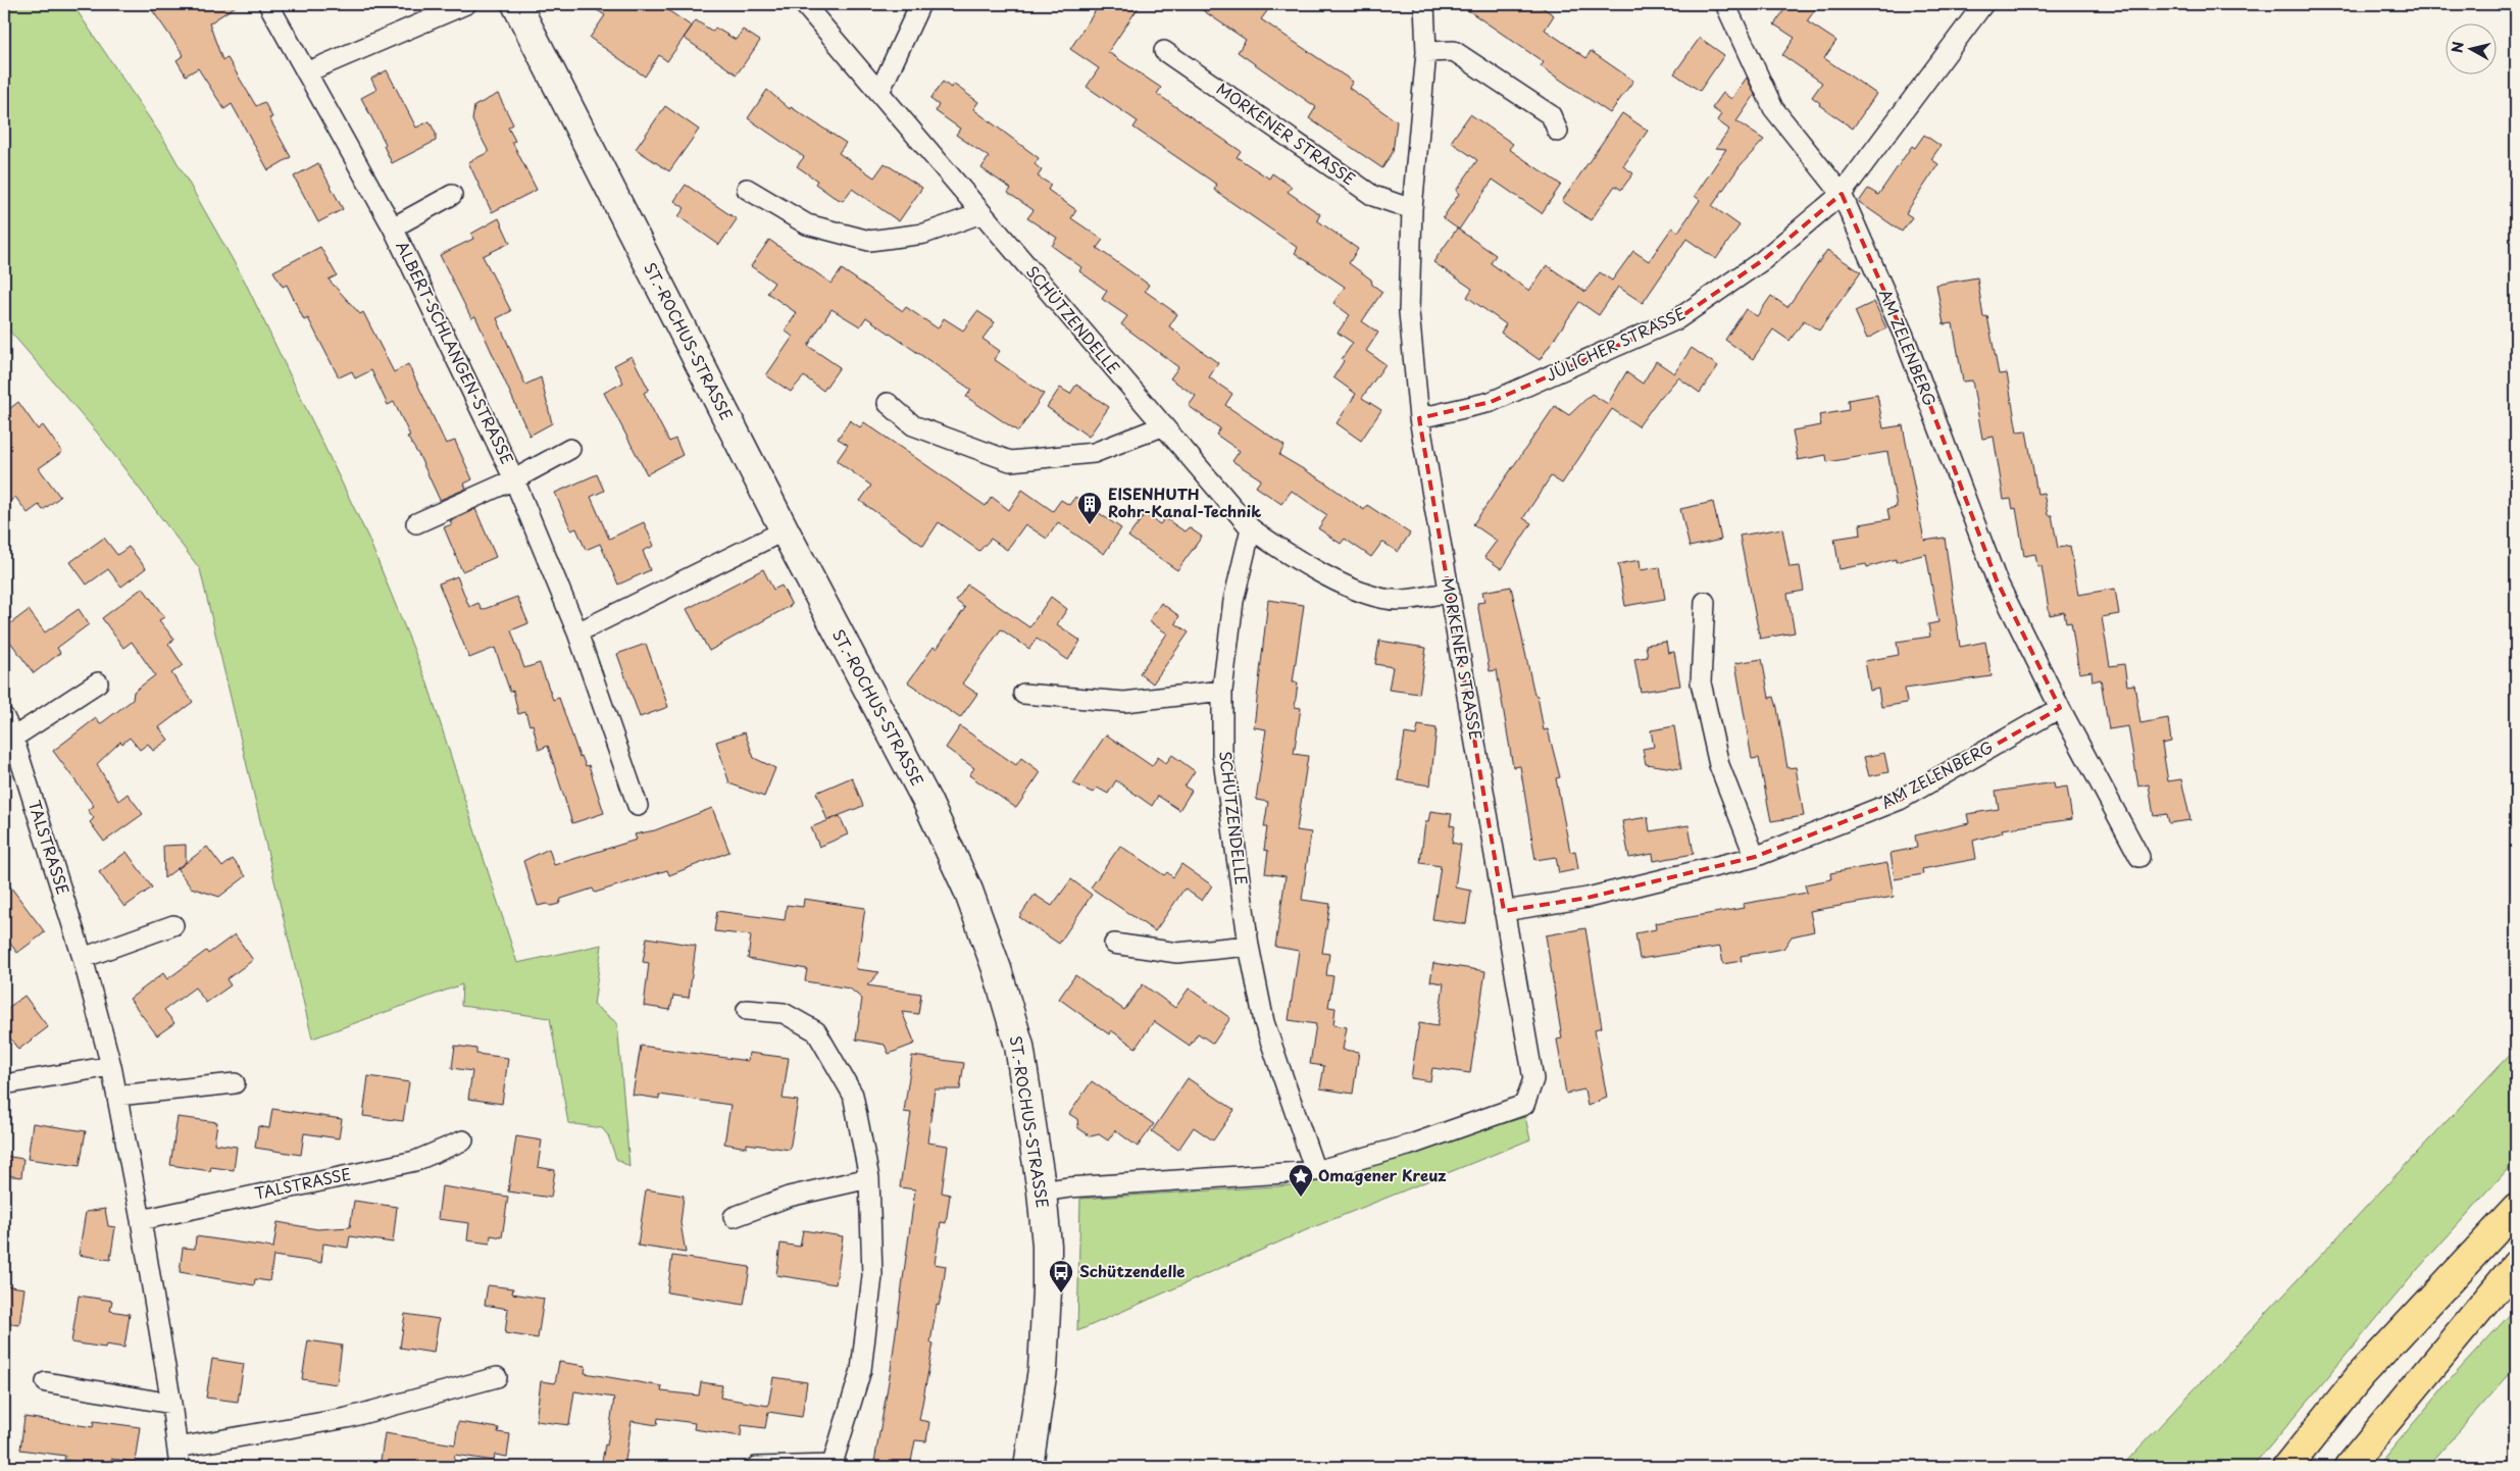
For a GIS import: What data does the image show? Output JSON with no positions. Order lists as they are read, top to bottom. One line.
{"streets":{"street":["MORKENER STRASSE","SCHÜTZENDELLE","ST.-ROCHUS-STRASSE","JÜLICHER STRASSE","AM ZELENBERG","ALBERT-SCHLANGEN-STRASSE","TALSTRASSE"]},"crossings":[["MORKENER STRASSE","SCHÜTZENDELLE"],["MORKENER STRASSE","JÜLICHER STRASSE"],["MORKENER STRASSE","AM ZELENBERG"],["JÜLICHER STRASSE","AM ZELENBERG"]],"places":{"building":["EISENHUTH Rohr-Kanal-Technik"],"place":["Omagener Kreuz"],"bus stop":["Schützendelle"]},"north":"left"}
